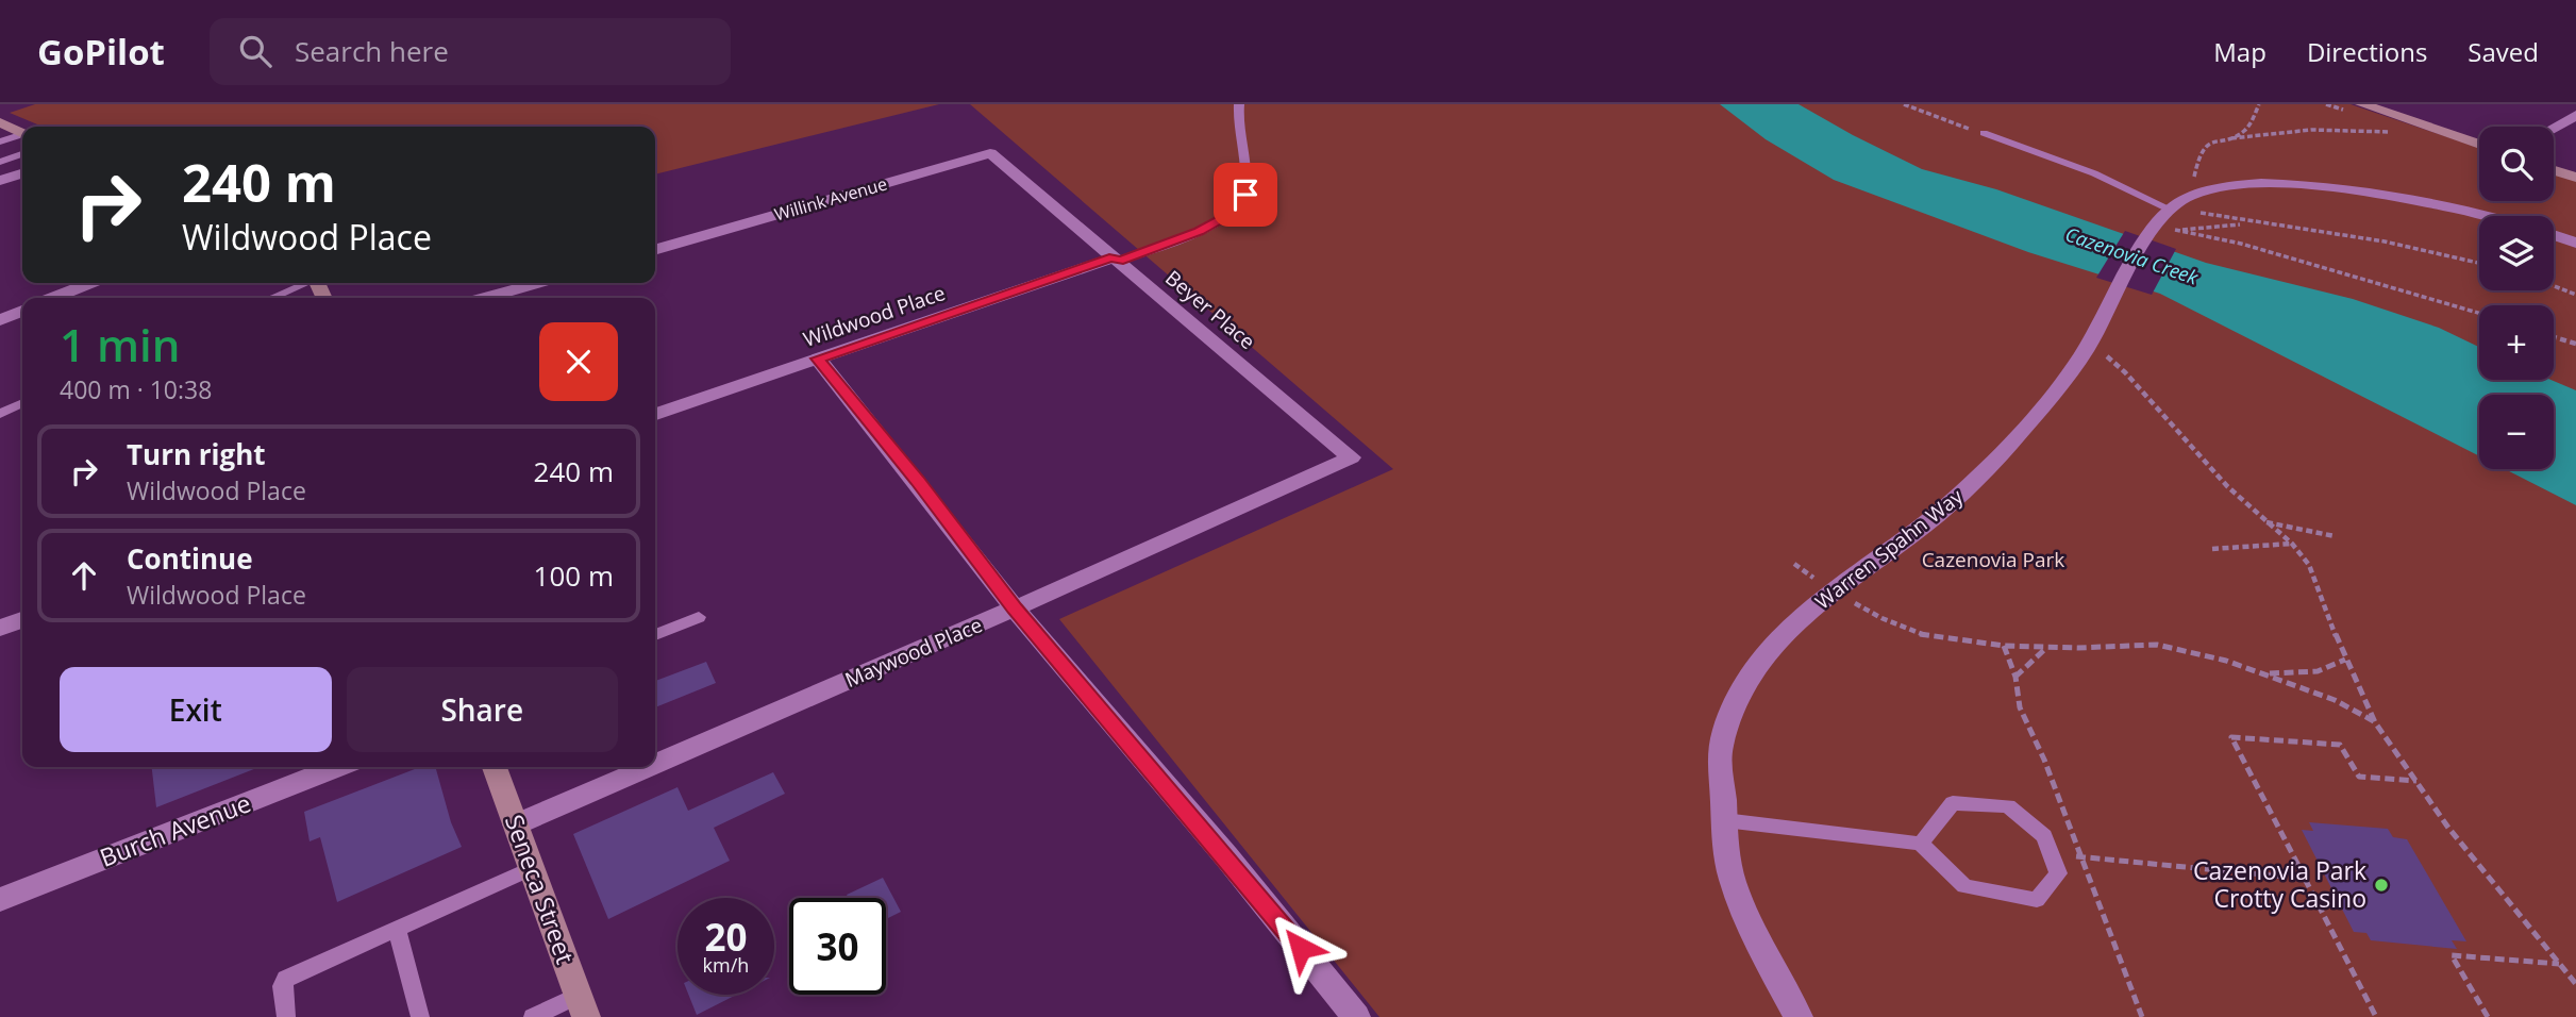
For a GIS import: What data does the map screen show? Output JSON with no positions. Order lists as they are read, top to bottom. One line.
{"streets":{"main road":["Seneca Street"],"street":["Willink Avenue","Beyer Place","Wildwood Place","Warren Spahn Way","Maywood Place","Burch Avenue"]},"crossings":[["Willink Avenue","Beyer Place"],["Beyer Place","Wildwood Place"],["Beyer Place","Maywood Place"],["Maywood Place","Seneca Street"]],"water":["Cazenovia Creek"],"parks":["Cazenovia Park"],"places":["Cazenovia Park Crotty Casino"],"page":{"header":"GoPilot","search":"Search here","nav":["Map","Directions","Saved"],"map_buttons":["+","−"],"turn":["240 m","Wildwood Place"],"heading":["1 min","400 m · 10:38"],"list":[{"name":"Turn right","note":"Wildwood Place","value":"240 m"},{"name":"Continue","note":"Wildwood Place","value":"100 m"}],"buttons":["Exit","Share"],"speed":"20 km/h","limit":"30"}}
